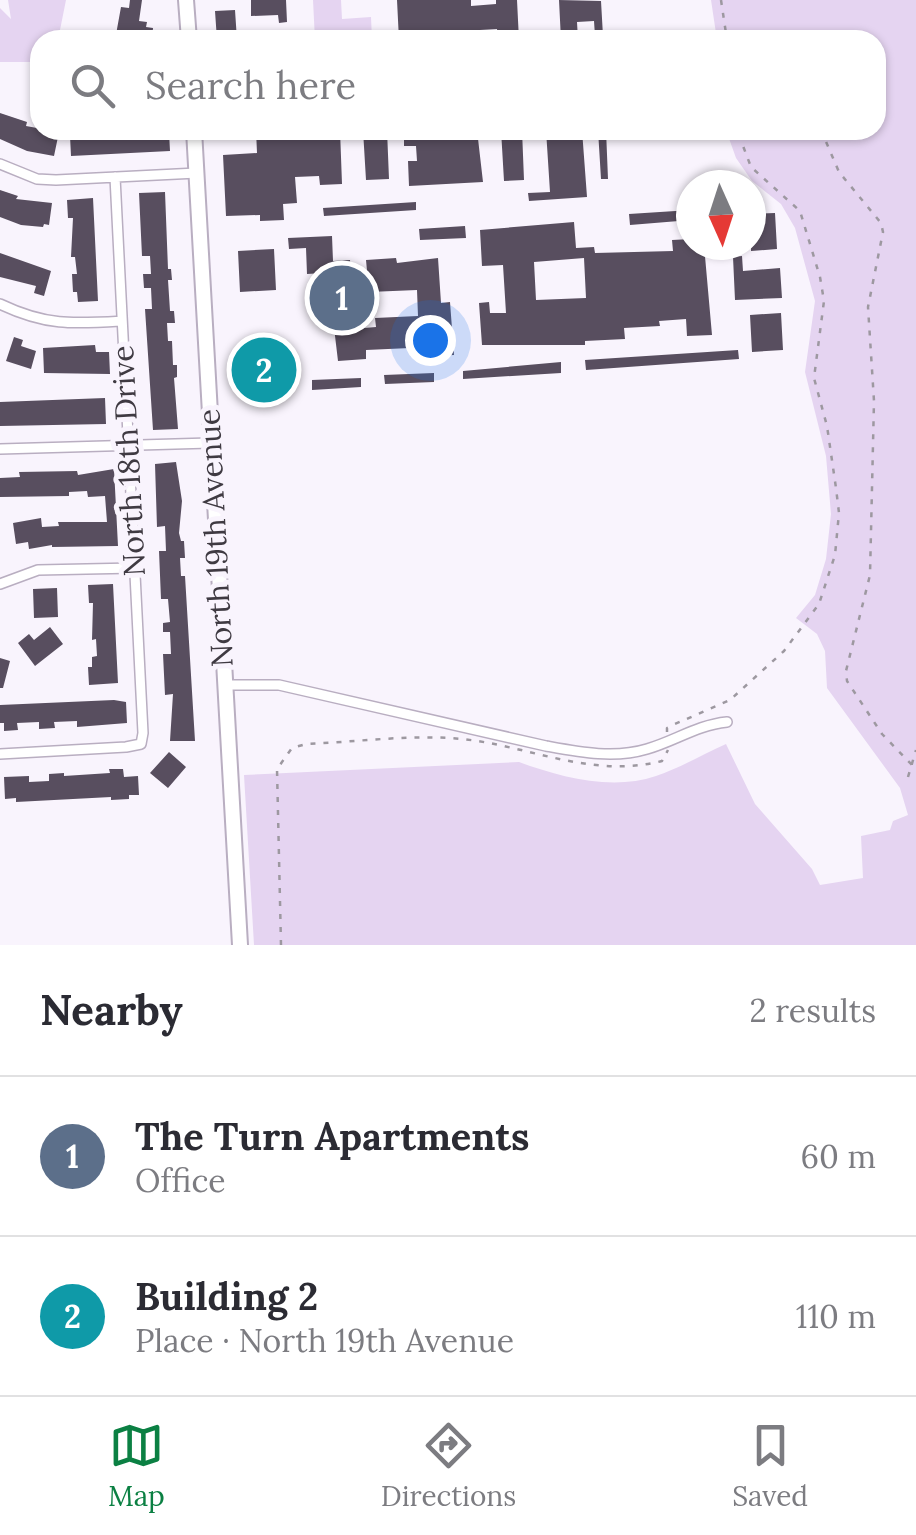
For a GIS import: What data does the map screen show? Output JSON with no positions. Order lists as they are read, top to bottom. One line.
{"streets":{"main road":["North 19th Avenue"],"street":["North 18th Drive"]},"north":"bottom","page":{"search":"Search here","pins":["1","2"],"heading":["Nearby","2 results"],"list":[{"mark":"1","name":"The Turn Apartments","note":"Office","value":"60 m"},{"mark":"2","name":"Building 2","note":"Place · North 19th Avenue","value":"110 m"}],"nav":["Map","Directions","Saved"]}}
